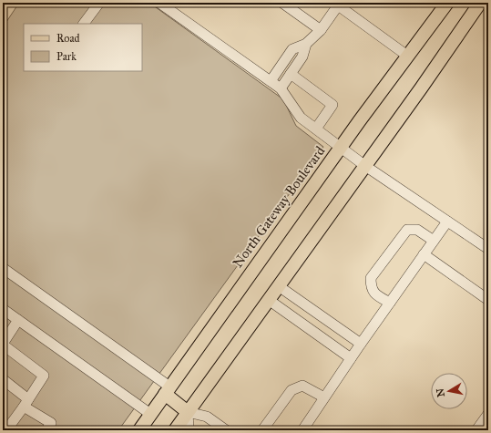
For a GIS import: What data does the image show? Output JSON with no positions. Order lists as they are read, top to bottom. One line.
{"streets":{"main road":["North Gateway Boulevard"]},"legend":["Road","Park"],"north":"left"}
